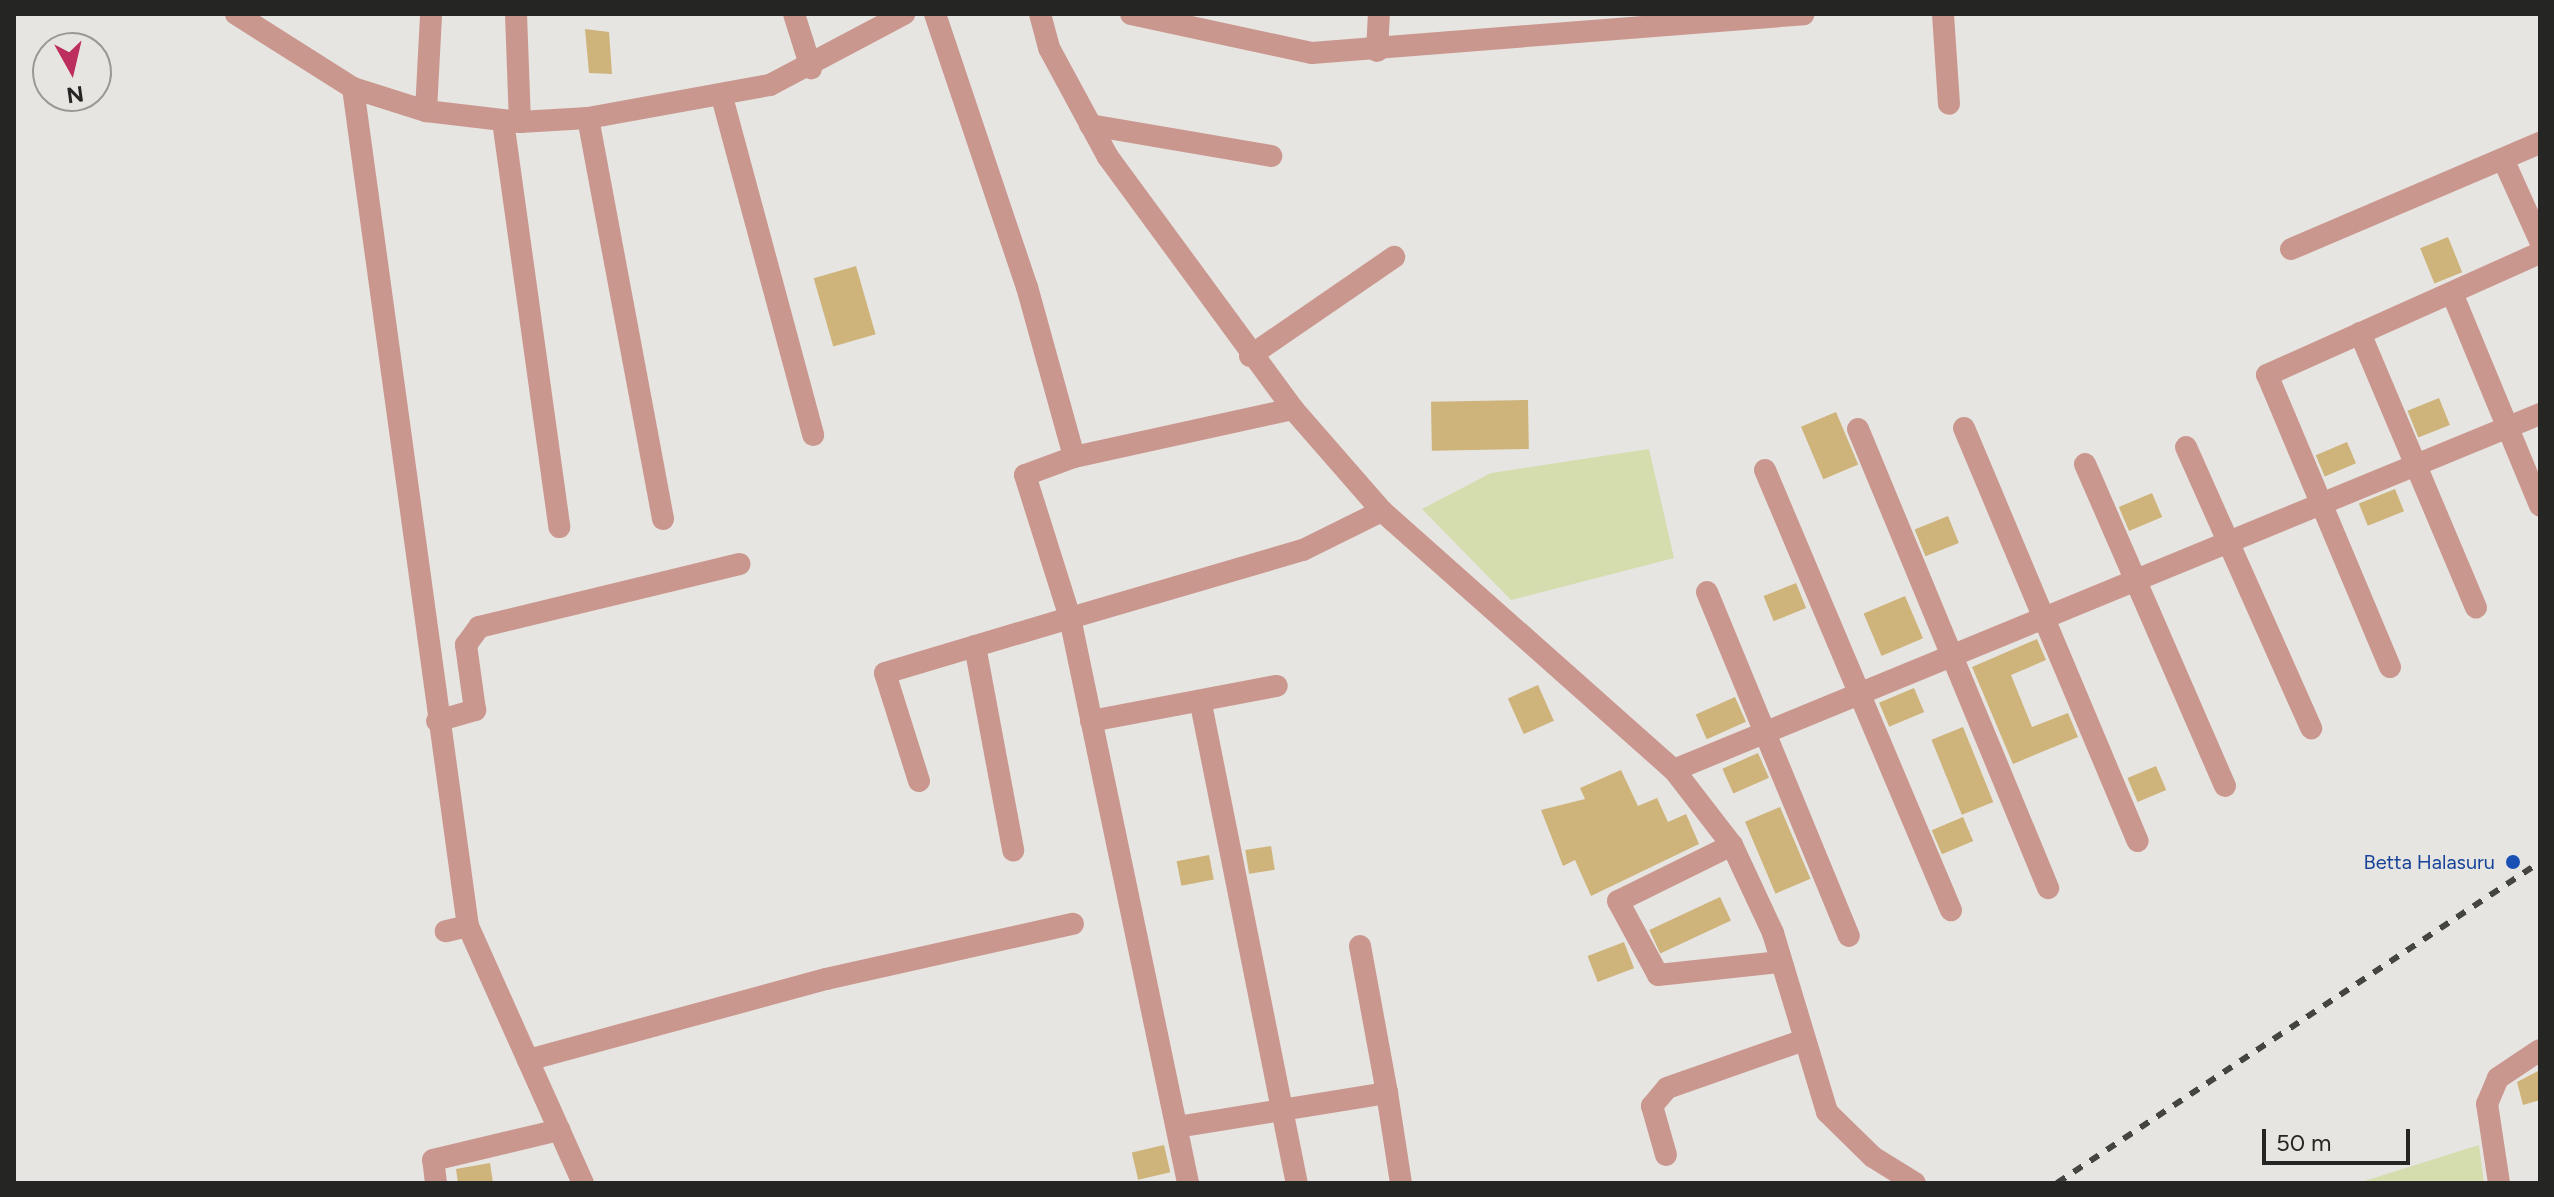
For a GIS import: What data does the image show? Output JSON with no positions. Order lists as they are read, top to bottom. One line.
{"places":["Betta Halasuru"],"scale_bar":"50 m","north":"bottom"}
